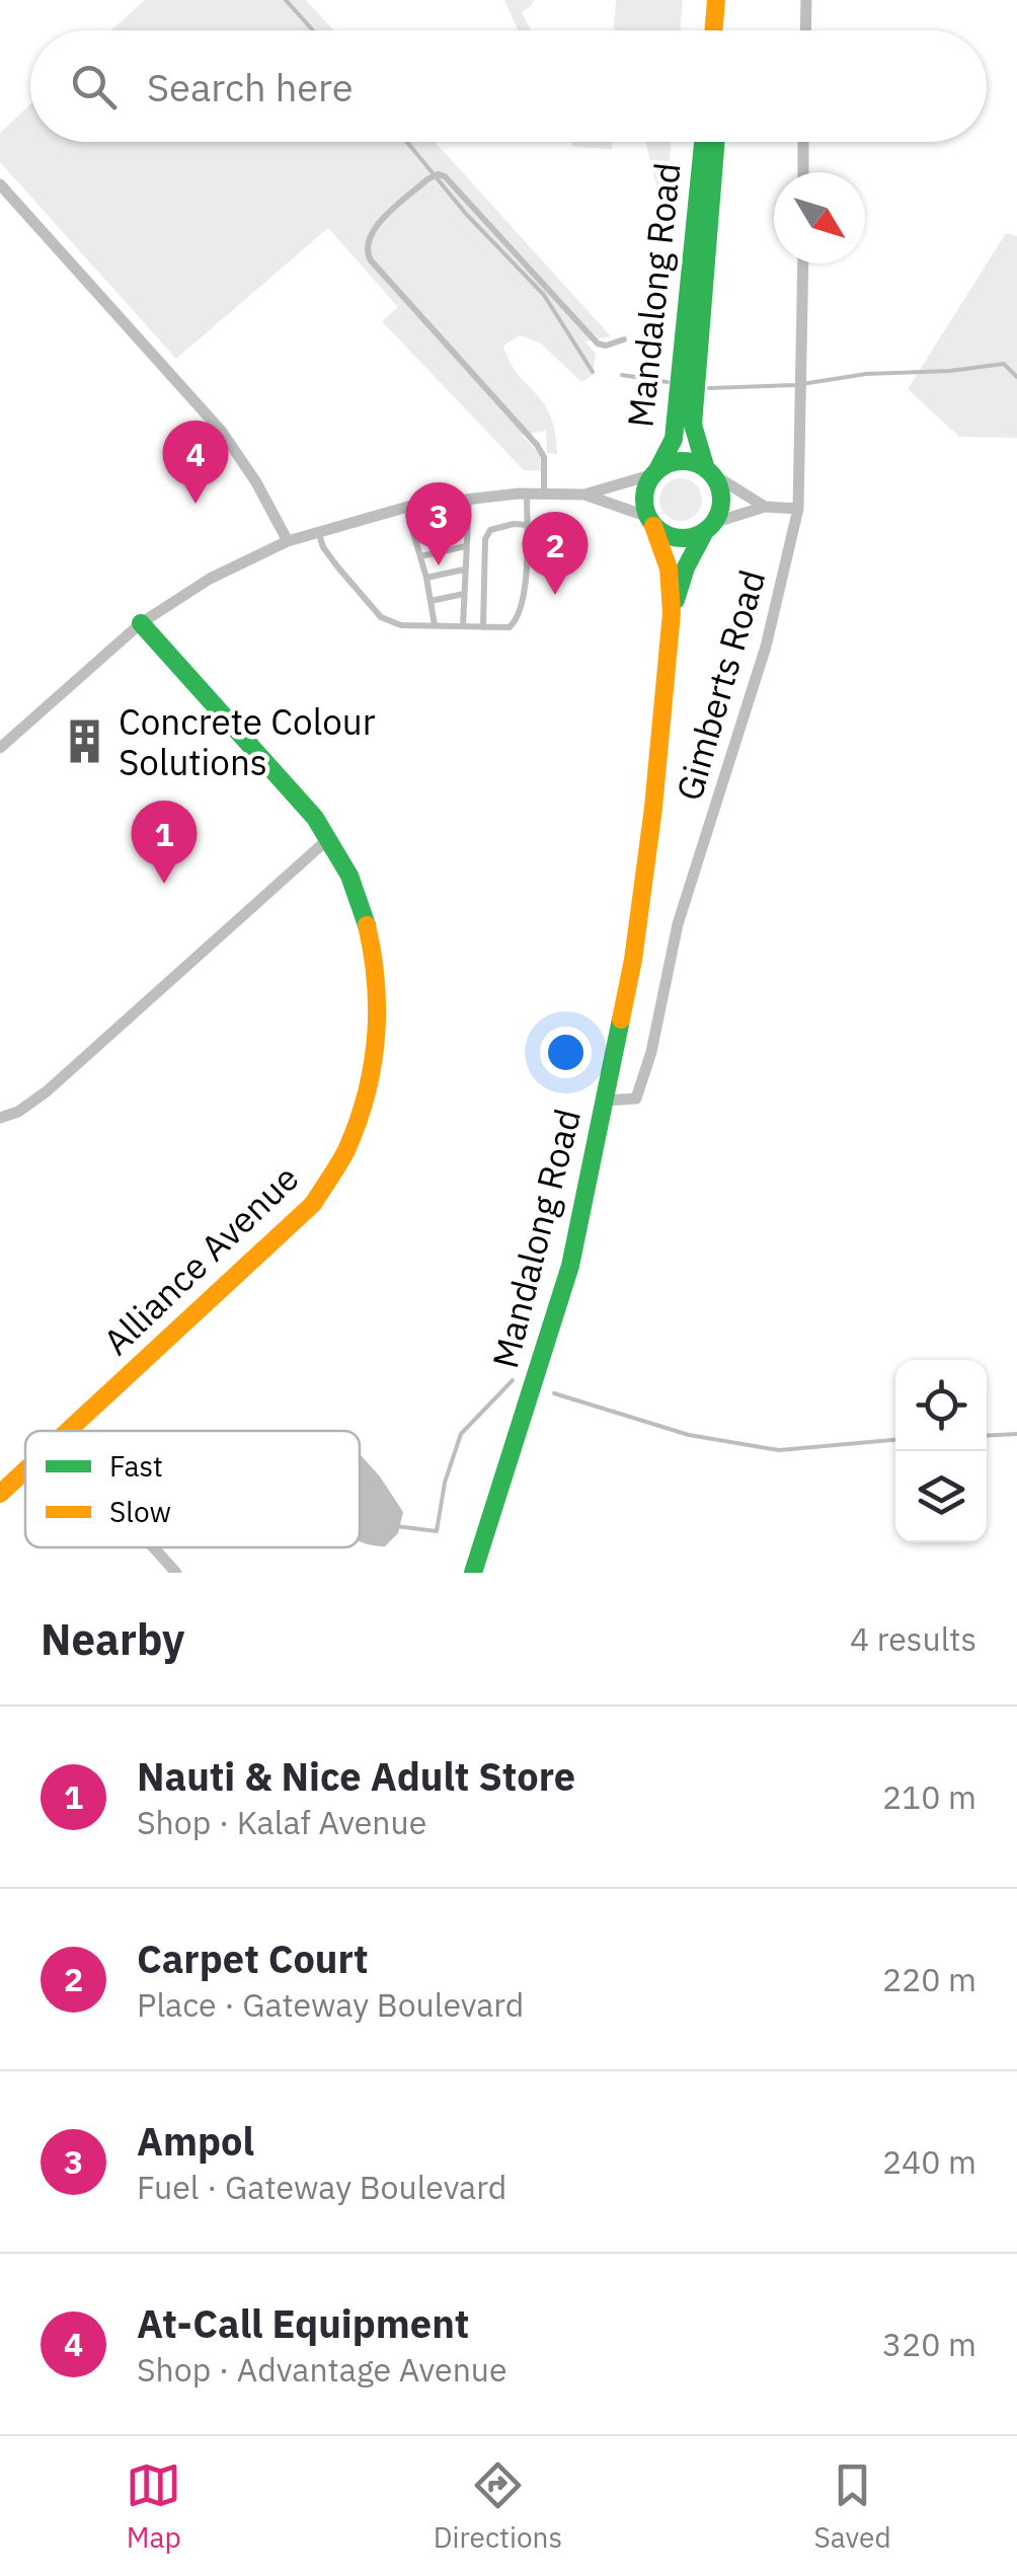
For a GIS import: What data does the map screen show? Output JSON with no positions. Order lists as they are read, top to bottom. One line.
{"streets":{"main road":["Mandalong Road","Alliance Avenue"],"street":["Gimberts Road"]},"crossings":[["Mandalong Road","Gimberts Road"]],"places":{"building":["Concrete Colour Solutions"]},"legend":["Fast","Slow"],"north":"bottom right","page":{"search":"Search here","pins":["4","3","2","1"],"heading":["Nearby","4 results"],"list":[{"mark":"1","name":"Nauti & Nice Adult Store","note":"Shop · Kalaf Avenue","value":"210 m"},{"mark":"2","name":"Carpet Court","note":"Place · Gateway Boulevard","value":"220 m"},{"mark":"3","name":"Ampol","note":"Fuel · Gateway Boulevard","value":"240 m"},{"mark":"4","name":"At-Call Equipment","note":"Shop · Advantage Avenue","value":"320 m"}],"nav":["Map","Directions","Saved"]}}
